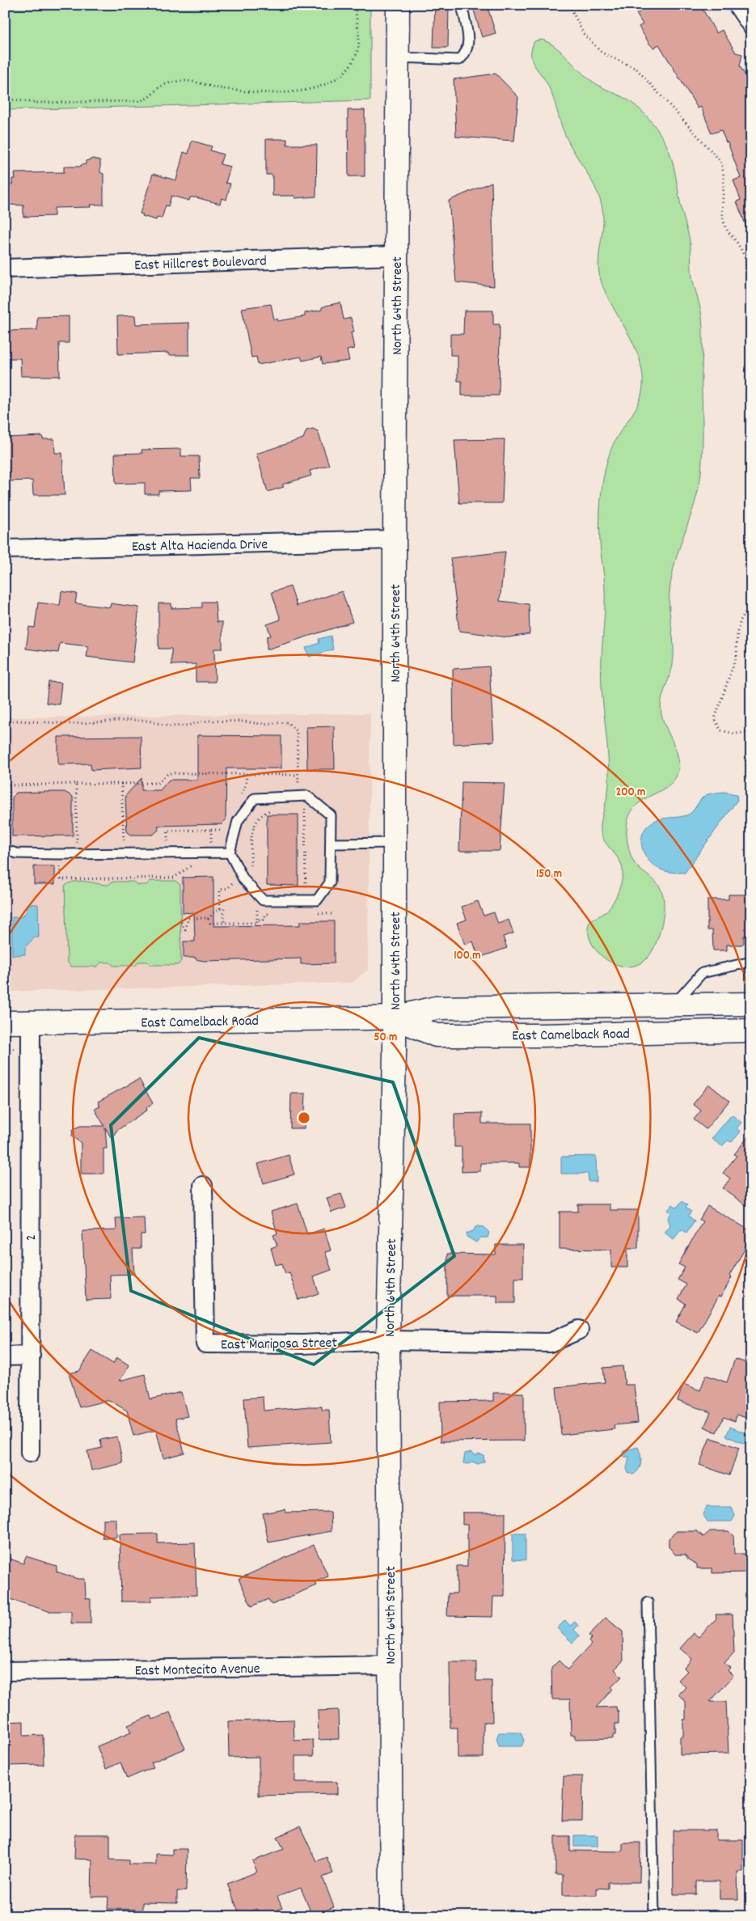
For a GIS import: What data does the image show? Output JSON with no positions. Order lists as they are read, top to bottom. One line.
{"streets":{"street":["East Hillcrest Boulevard","North 64th Street","East Alta Hacienda Drive","East Camelback Road","2","East Mariposa Street","East Montecito Avenue"]},"crossings":[["East Hillcrest Boulevard","North 64th Street"],["North 64th Street","East Alta Hacienda Drive"],["North 64th Street","East Camelback Road"],["North 64th Street","East Mariposa Street"],["North 64th Street","East Montecito Avenue"],["East Camelback Road","2"]],"rings":["200 m","150 m","100 m","50 m"]}
